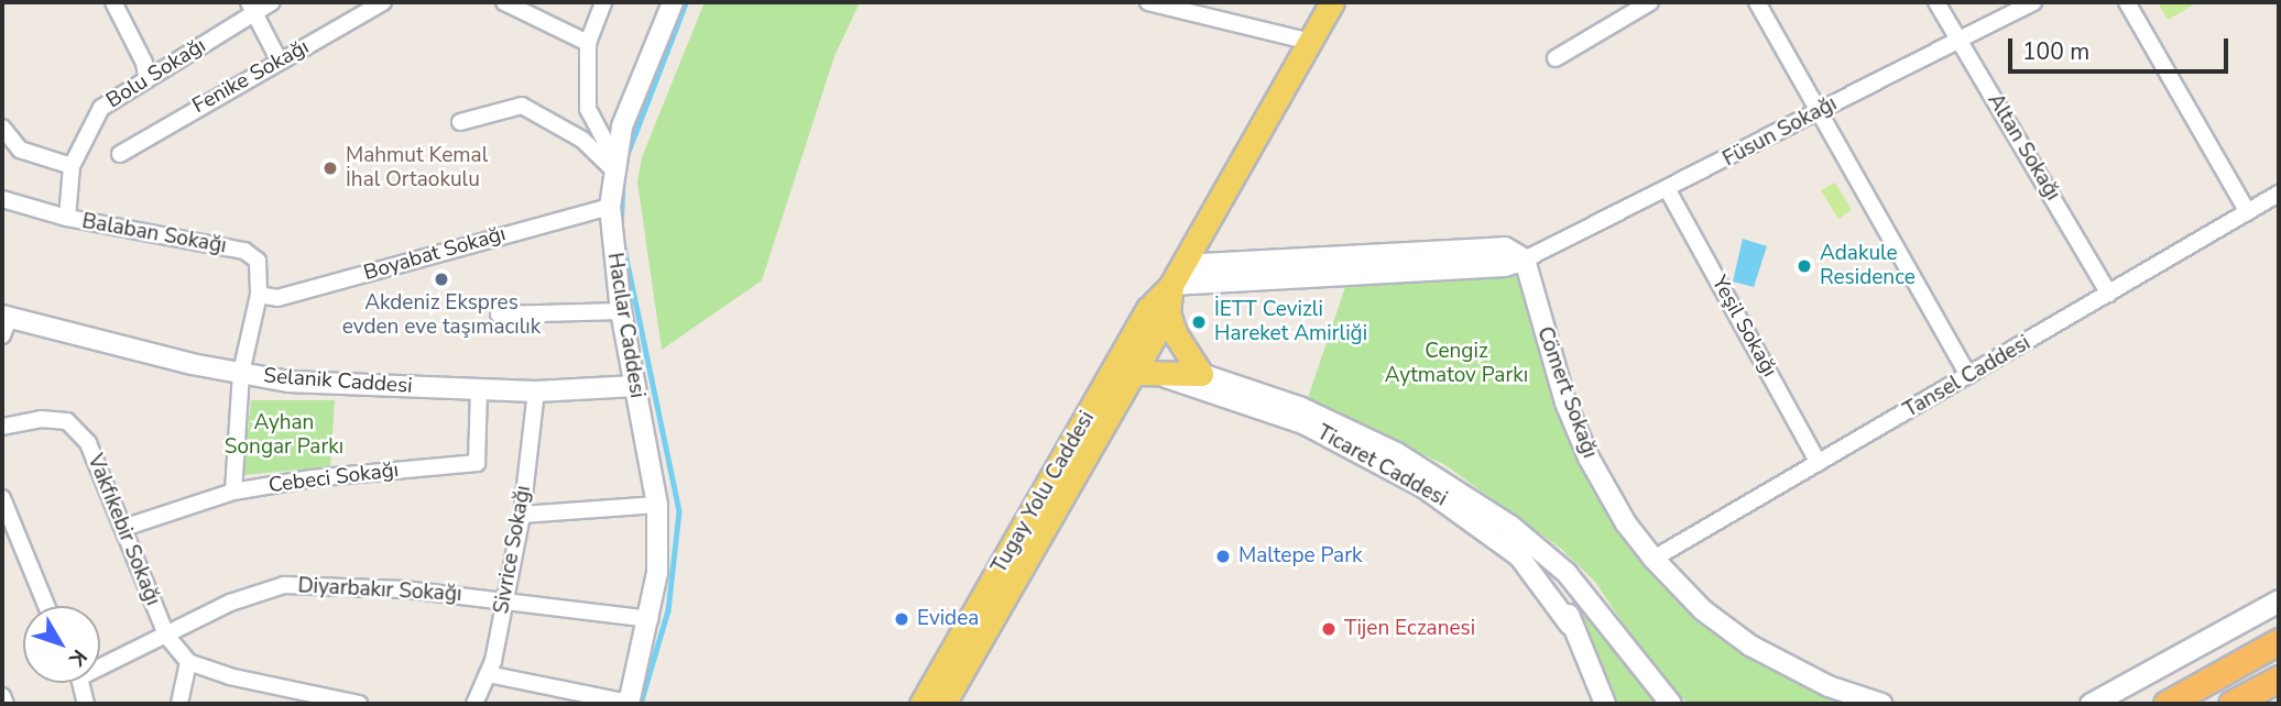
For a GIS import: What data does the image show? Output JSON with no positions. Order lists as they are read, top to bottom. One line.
{"streets":{"main road":["Tugay Yolu Caddesi"],"street":["Bolu Sokağı","Fenike Sokağı","Füsun Sokağı","Altan Sokağı","Balaban Sokağı","Boyabat Sokağı","Hacılar Caddesi","Yeşil Sokağı","Tansel Caddesi","Selanik Caddesi","Cömert Sokağı","Ticaret Caddesi","Cebeci Sokağı","Vakfıkebir Sokağı","Sivrice Sokağı","Diyarbakır Sokağı"]},"crossings":[["Bolu Sokağı","Balaban Sokağı"],["Füsun Sokağı","Altan Sokağı"],["Füsun Sokağı","Yeşil Sokağı"],["Füsun Sokağı","Cömert Sokağı"],["Altan Sokağı","Tansel Caddesi"],["Balaban Sokağı","Boyabat Sokağı"],["Balaban Sokağı","Selanik Caddesi"],["Balaban Sokağı","Cebeci Sokağı"],["Boyabat Sokağı","Hacılar Caddesi"],["Hacılar Caddesi","Selanik Caddesi"],["Hacılar Caddesi","Diyarbakır Sokağı"],["Yeşil Sokağı","Tansel Caddesi"],["Tansel Caddesi","Cömert Sokağı"],["Selanik Caddesi","Cebeci Sokağı"],["Selanik Caddesi","Sivrice Sokağı"],["Ticaret Caddesi","Tugay Yolu Caddesi"],["Cebeci Sokağı","Vakfıkebir Sokağı"],["Vakfıkebir Sokağı","Diyarbakır Sokağı"],["Sivrice Sokağı","Diyarbakır Sokağı"]],"parks":["Cengiz Aytmatov Parkı","Ayhan Songar Parkı"],"places":["Mahmut Kemal İhal Ortaokulu","Adakule Residence","Akdeniz Ekspres evden eve taşımacılık","İETT Cevizli Hareket Amirliği","Maltepe Park","Evidea","Tijen Eczanesi"],"scale_bar":"100 m","north":"bottom right"}
